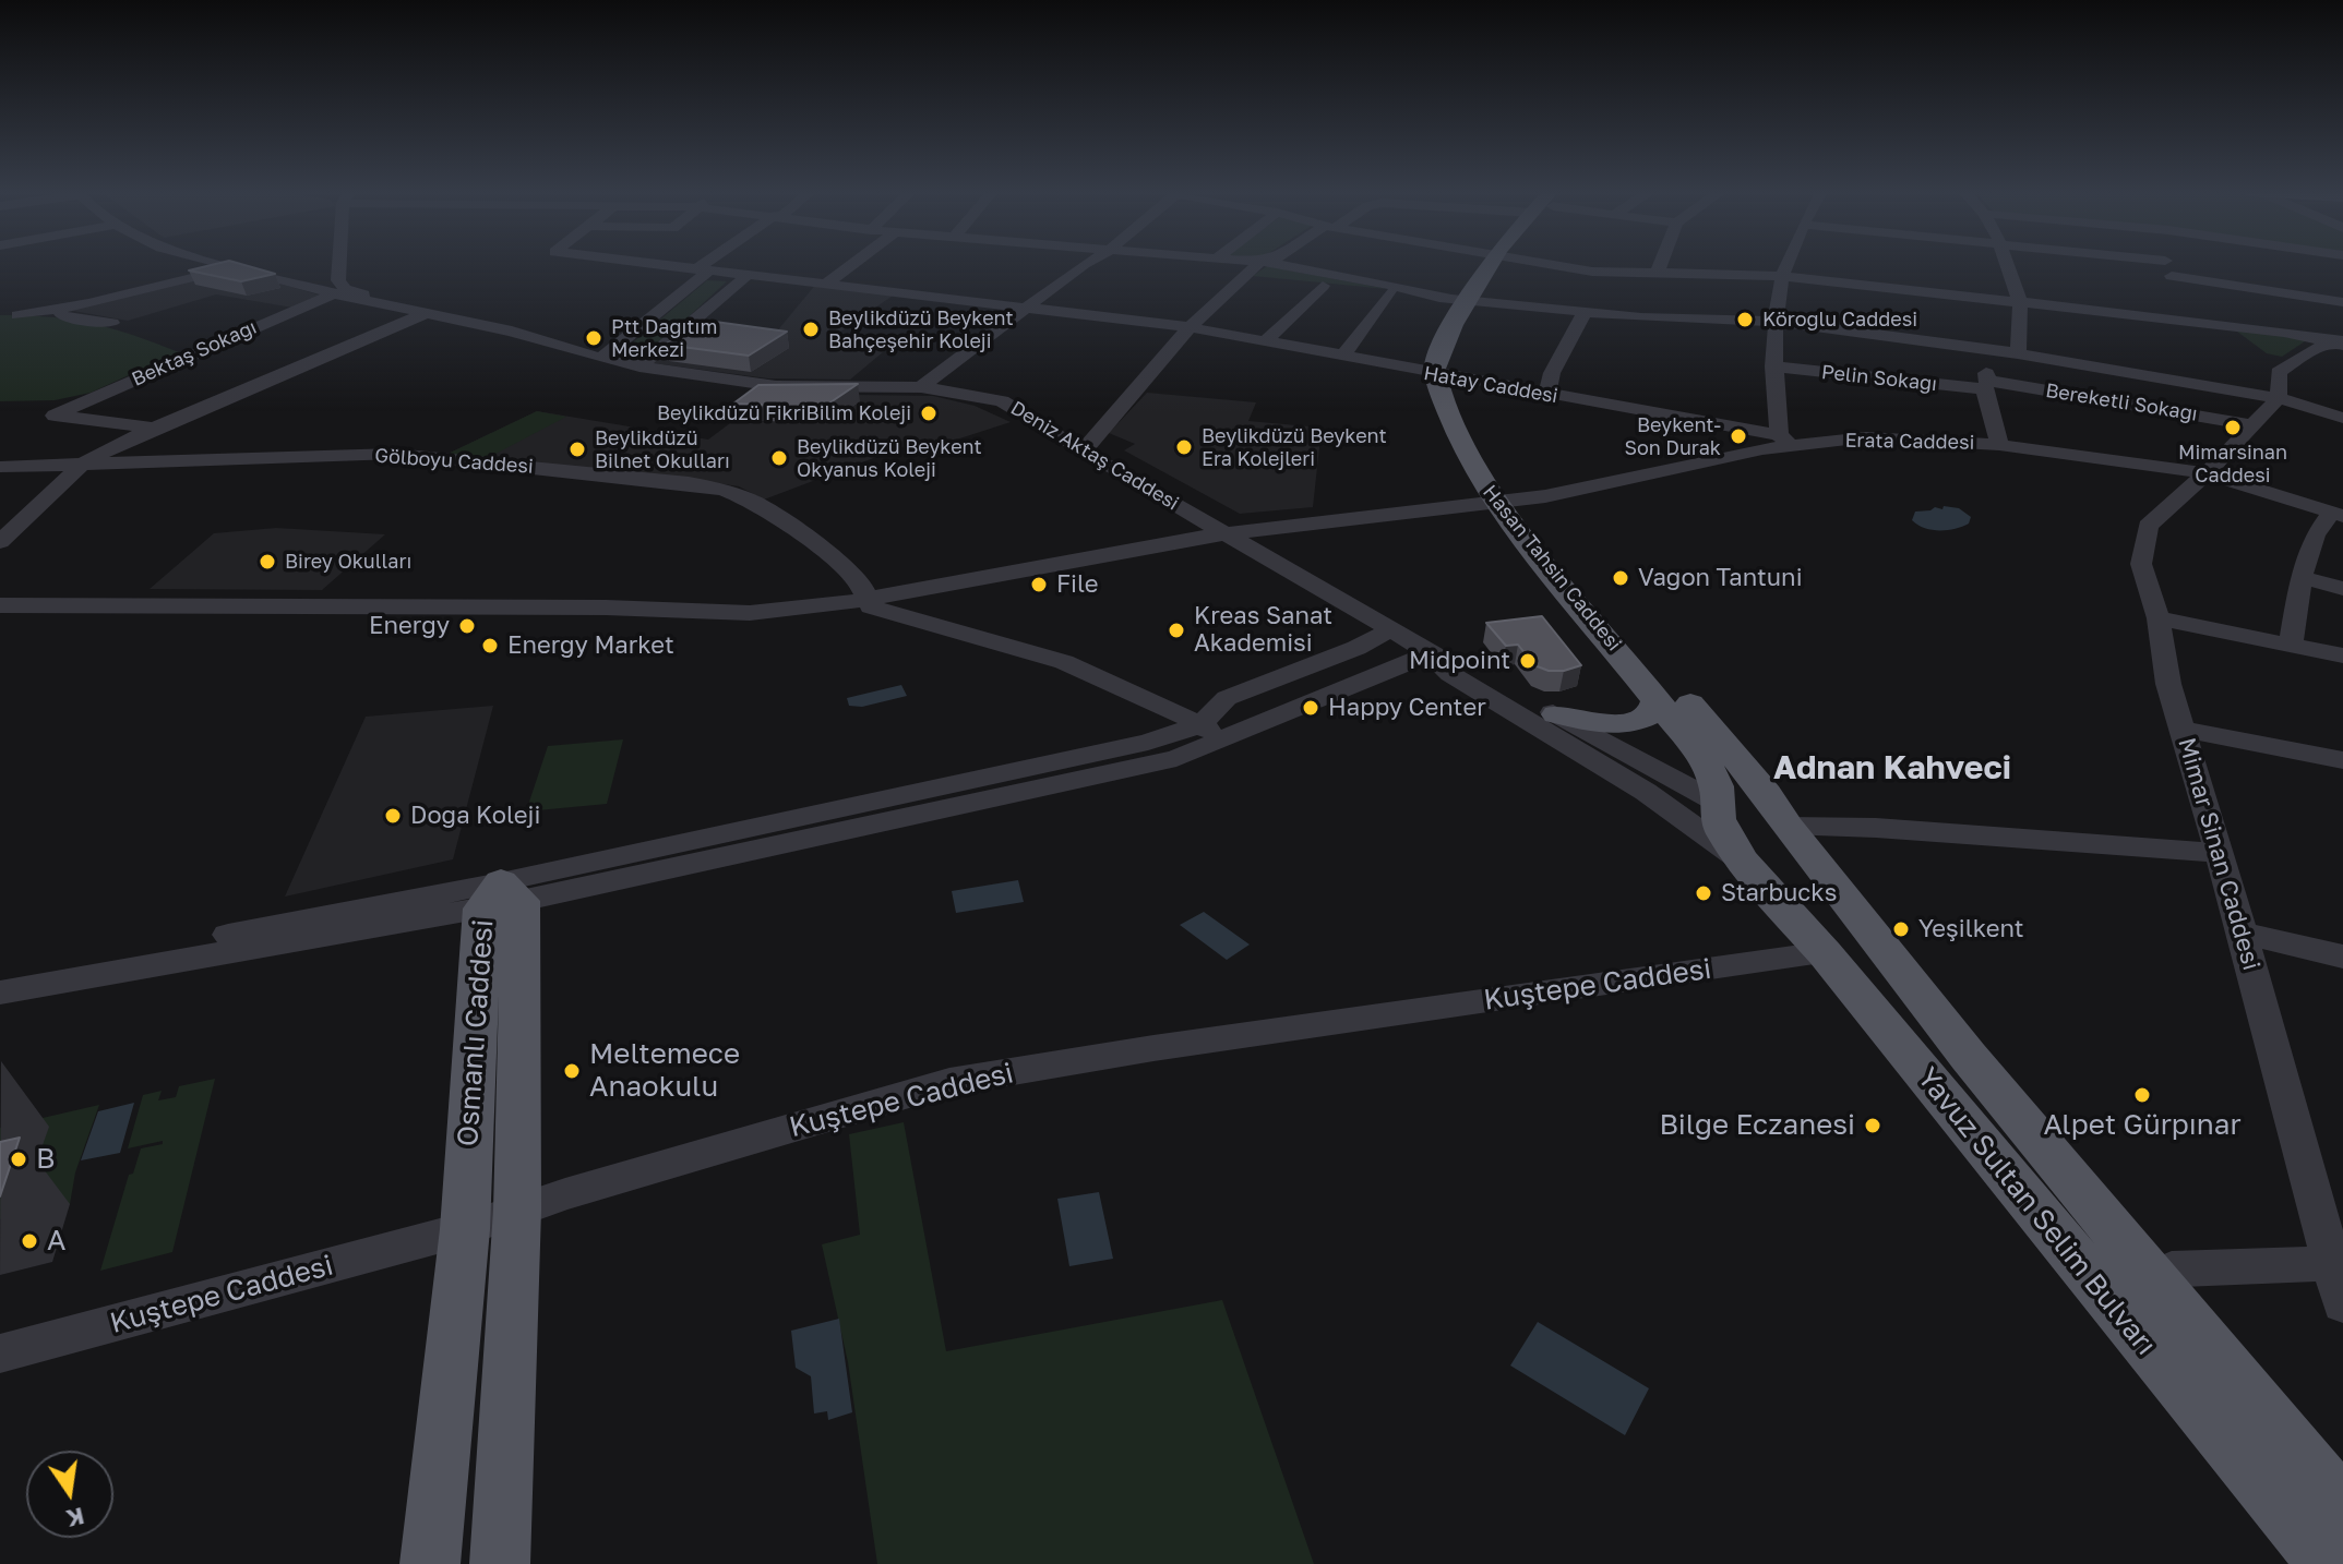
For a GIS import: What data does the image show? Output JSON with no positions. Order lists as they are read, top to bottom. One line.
{"streets":{"main road":["Hasan Tahsin Caddesi","Osmanlı Caddesi","Yavuz Sultan Selim Bulvarı"],"street":["Bektaş Sokağı","Pelin Sokağı","Hatay Caddesi","Bereketli Sokağı","Erata Caddesi","Deniz Aktaş Caddesi","Gölboyu Caddesi","Mimar Sinan Caddesi","Kuştepe Caddesi"]},"crossings":[["Bektaş Sokağı","Deniz Aktaş Caddesi"],["Pelin Sokağı","Bereketli Sokağı"],["Hatay Caddesi","Erata Caddesi"],["Hatay Caddesi","Hasan Tahsin Caddesi"],["Bereketli Sokağı","Mimar Sinan Caddesi"],["Erata Caddesi","Deniz Aktaş Caddesi"],["Erata Caddesi","Gölboyu Caddesi"],["Erata Caddesi","Hasan Tahsin Caddesi"],["Erata Caddesi","Mimar Sinan Caddesi"],["Erata Caddesi","Yavuz Sultan Selim Bulvarı"],["Hasan Tahsin Caddesi","Yavuz Sultan Selim Bulvarı"],["Kuştepe Caddesi","Osmanlı Caddesi"],["Kuştepe Caddesi","Yavuz Sultan Selim Bulvarı"]],"districts":["Adnan Kahveci"],"places":["Köroğlu Caddesi","Beylikdüzü Beykent Bahçeşehir Koleji","Ptt Dağıtım Merkezi","Beylikdüzü FikriBilim Koleji","Mimarsinan Caddesi","Beykent- Son Durak","Beylikdüzü Beykent Era Kolejleri","Beylikdüzü Bilnet Okulları","Beylikdüzü Beykent Okyanus Koleji","Birey Okulları","Vagon Tantuni","File","Energy","Kreas Sanat Akademisi","Energy Market","Midpoint","Happy Center","Doğa Koleji","Starbucks","Yeşilkent","Meltemece Anaokulu","Alpet Gürpınar","Bilge Eczanesi","B","A"],"north":"bottom"}
